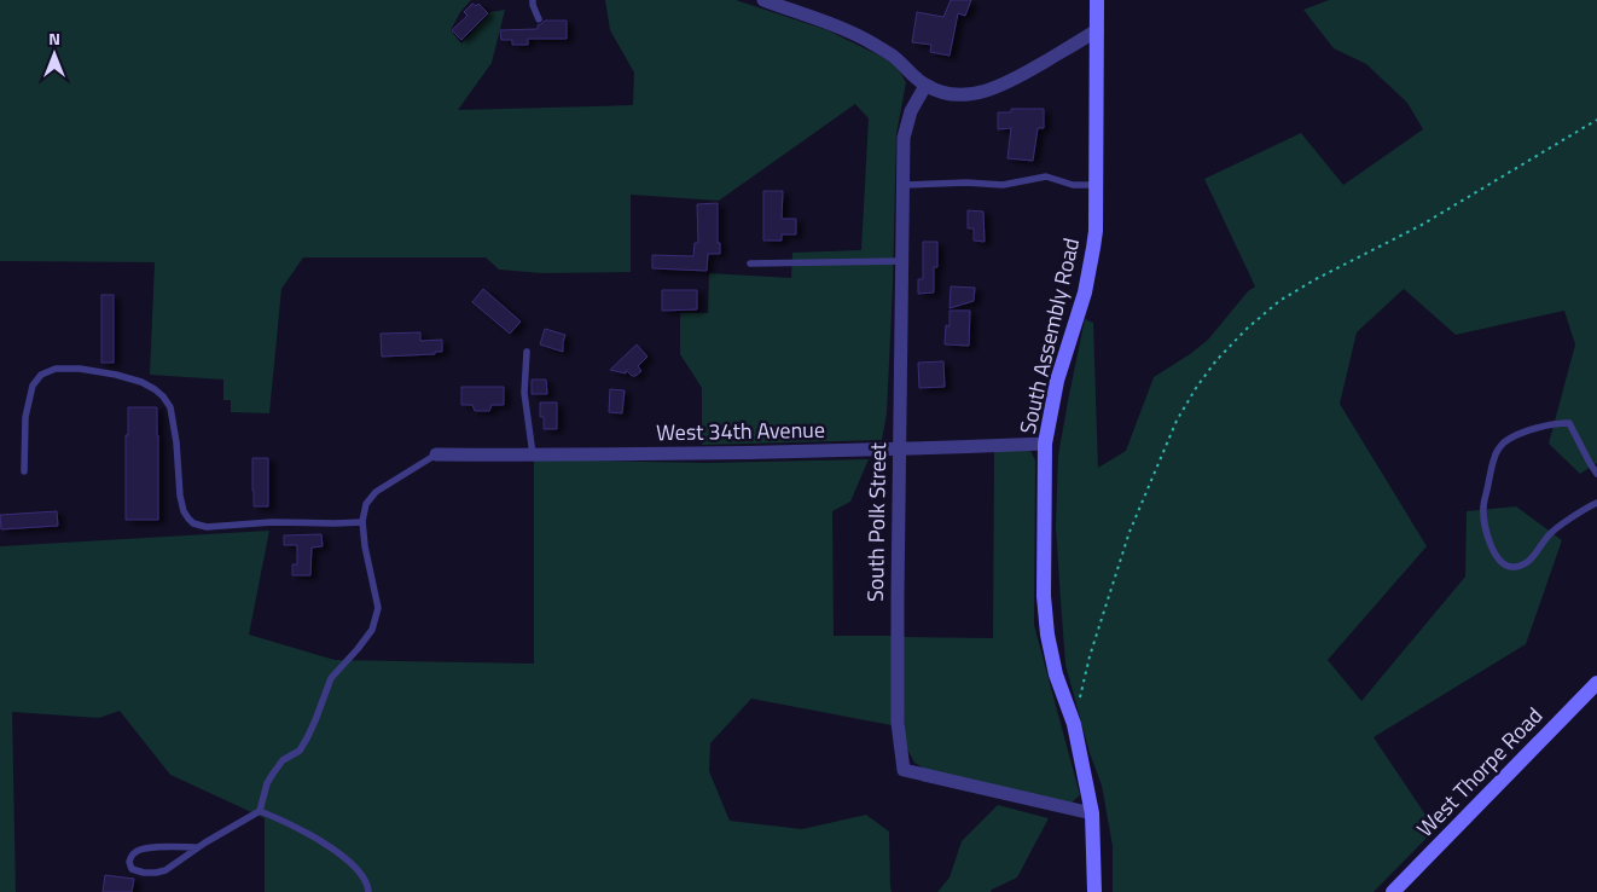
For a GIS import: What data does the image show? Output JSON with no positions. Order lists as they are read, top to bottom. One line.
{"streets":{"street":["South Assembly Road","West 34th Avenue","South Polk Street","West Thorpe Road"]},"crossings":[["South Assembly Road","West 34th Avenue"],["South Assembly Road","South Polk Street"],["West 34th Avenue","South Polk Street"]],"north":"top"}
